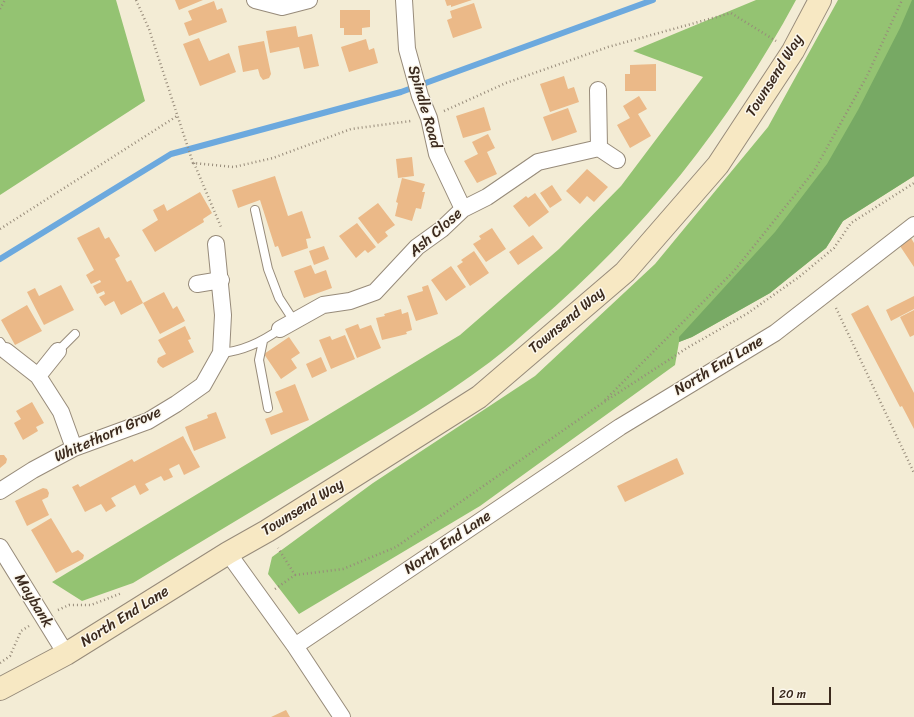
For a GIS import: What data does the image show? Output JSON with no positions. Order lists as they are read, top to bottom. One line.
{"streets":{"main road":["Townsend Way","North End Lane"],"street":["Spindle Road","Ash Close","Whitethorn Grove","Maybank"]},"crossings":[["Townsend Way","North End Lane"],["Spindle Road","Ash Close"],["North End Lane","Maybank"]],"scale_bar":"20 m"}
